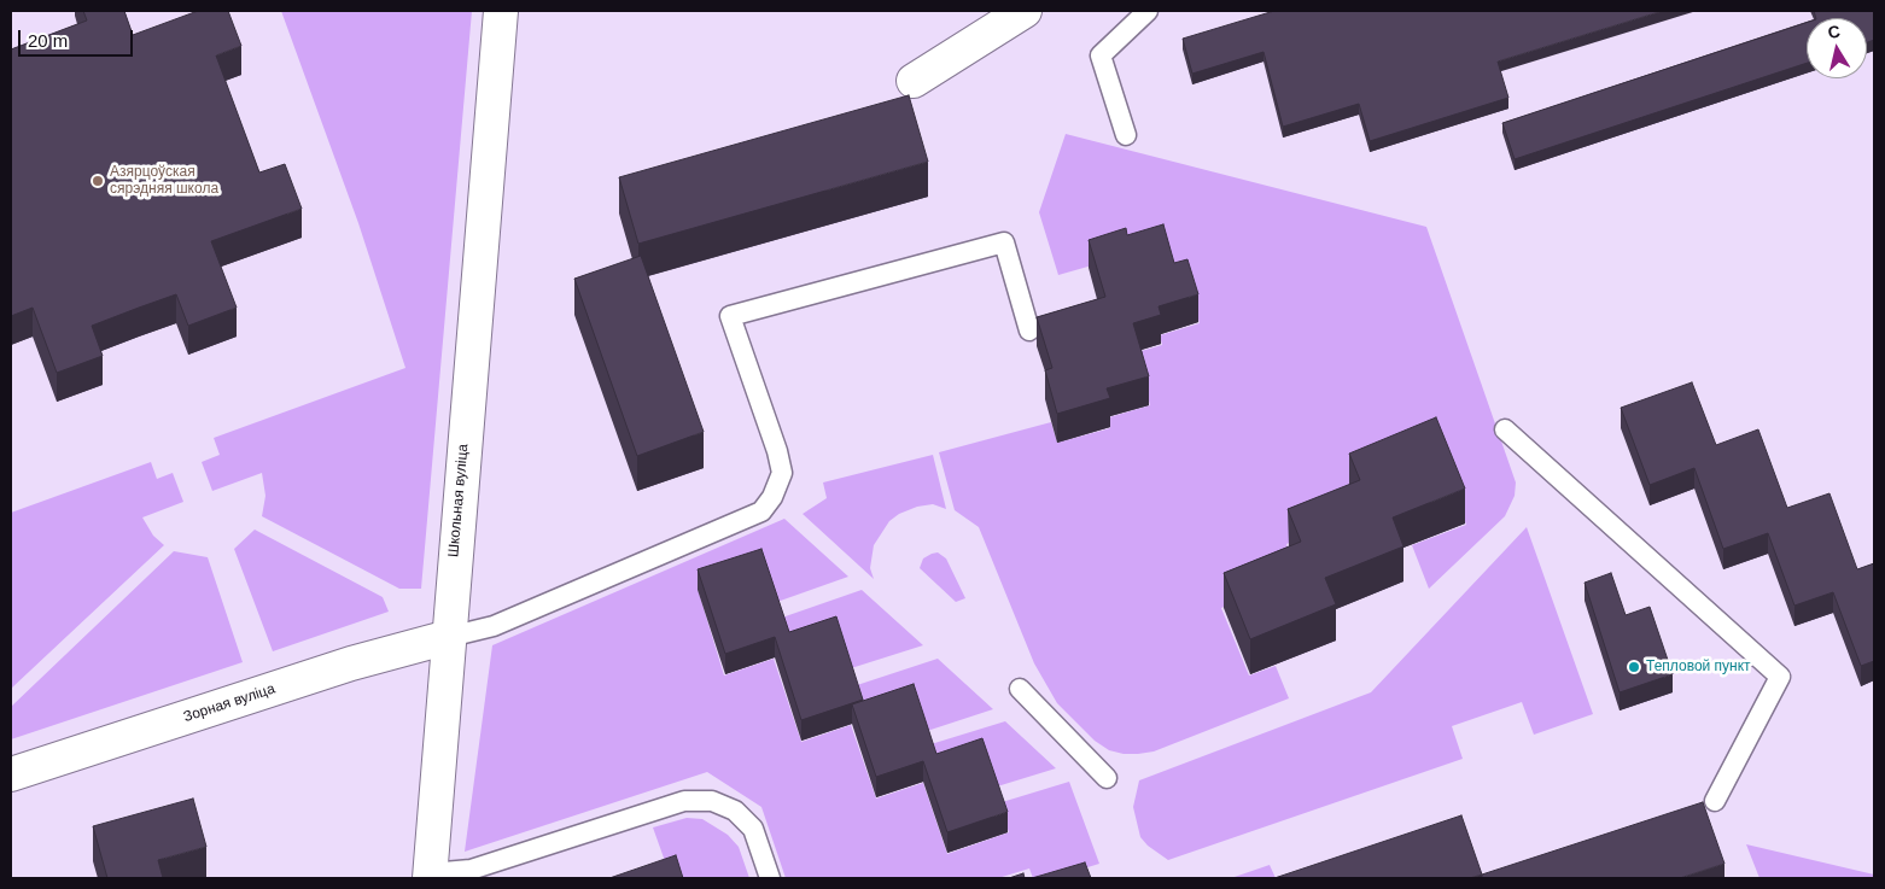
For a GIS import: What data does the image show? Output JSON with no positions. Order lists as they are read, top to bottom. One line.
{"streets":{"street":["Школьная вуліца","Зорная вуліца"]},"crossings":[["Школьная вуліца","Зорная вуліца"]],"places":["Азярцоўская сярэдняя школа","Тепловой пункт"],"scale_bar":"20 m","north":"top"}
